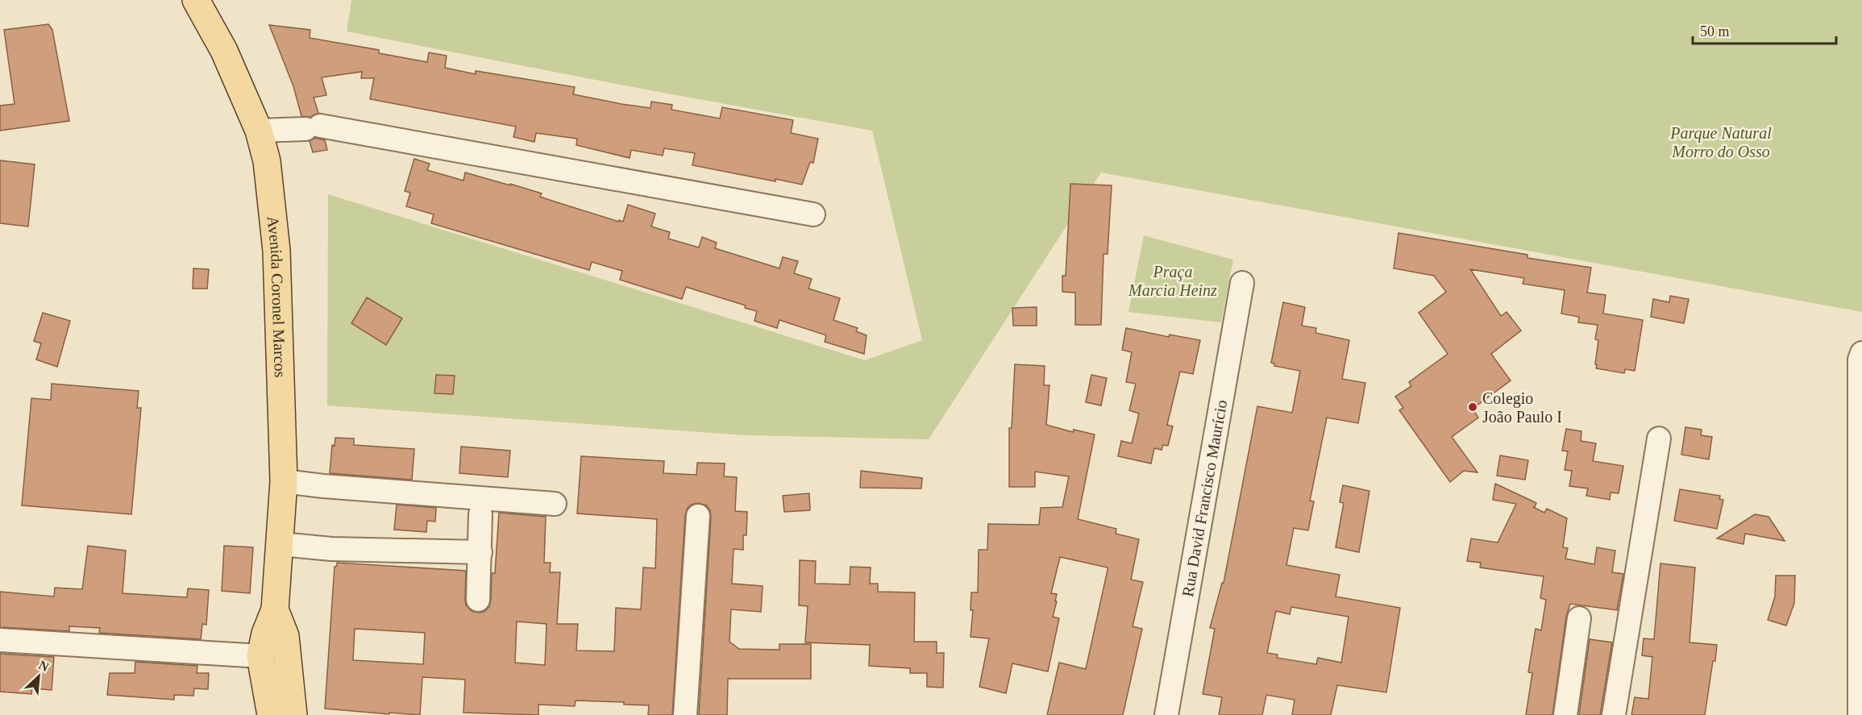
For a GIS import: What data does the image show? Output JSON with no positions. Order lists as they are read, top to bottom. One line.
{"streets":{"main road":["Avenida Coronel Marcos"],"street":["Rua David Francisco Maurício"]},"parks":["Parque Natural Morro do Osso","Praça Marcia Heinz"],"places":["Colegio João Paulo I"],"scale_bar":"50 m","north":"top right"}
